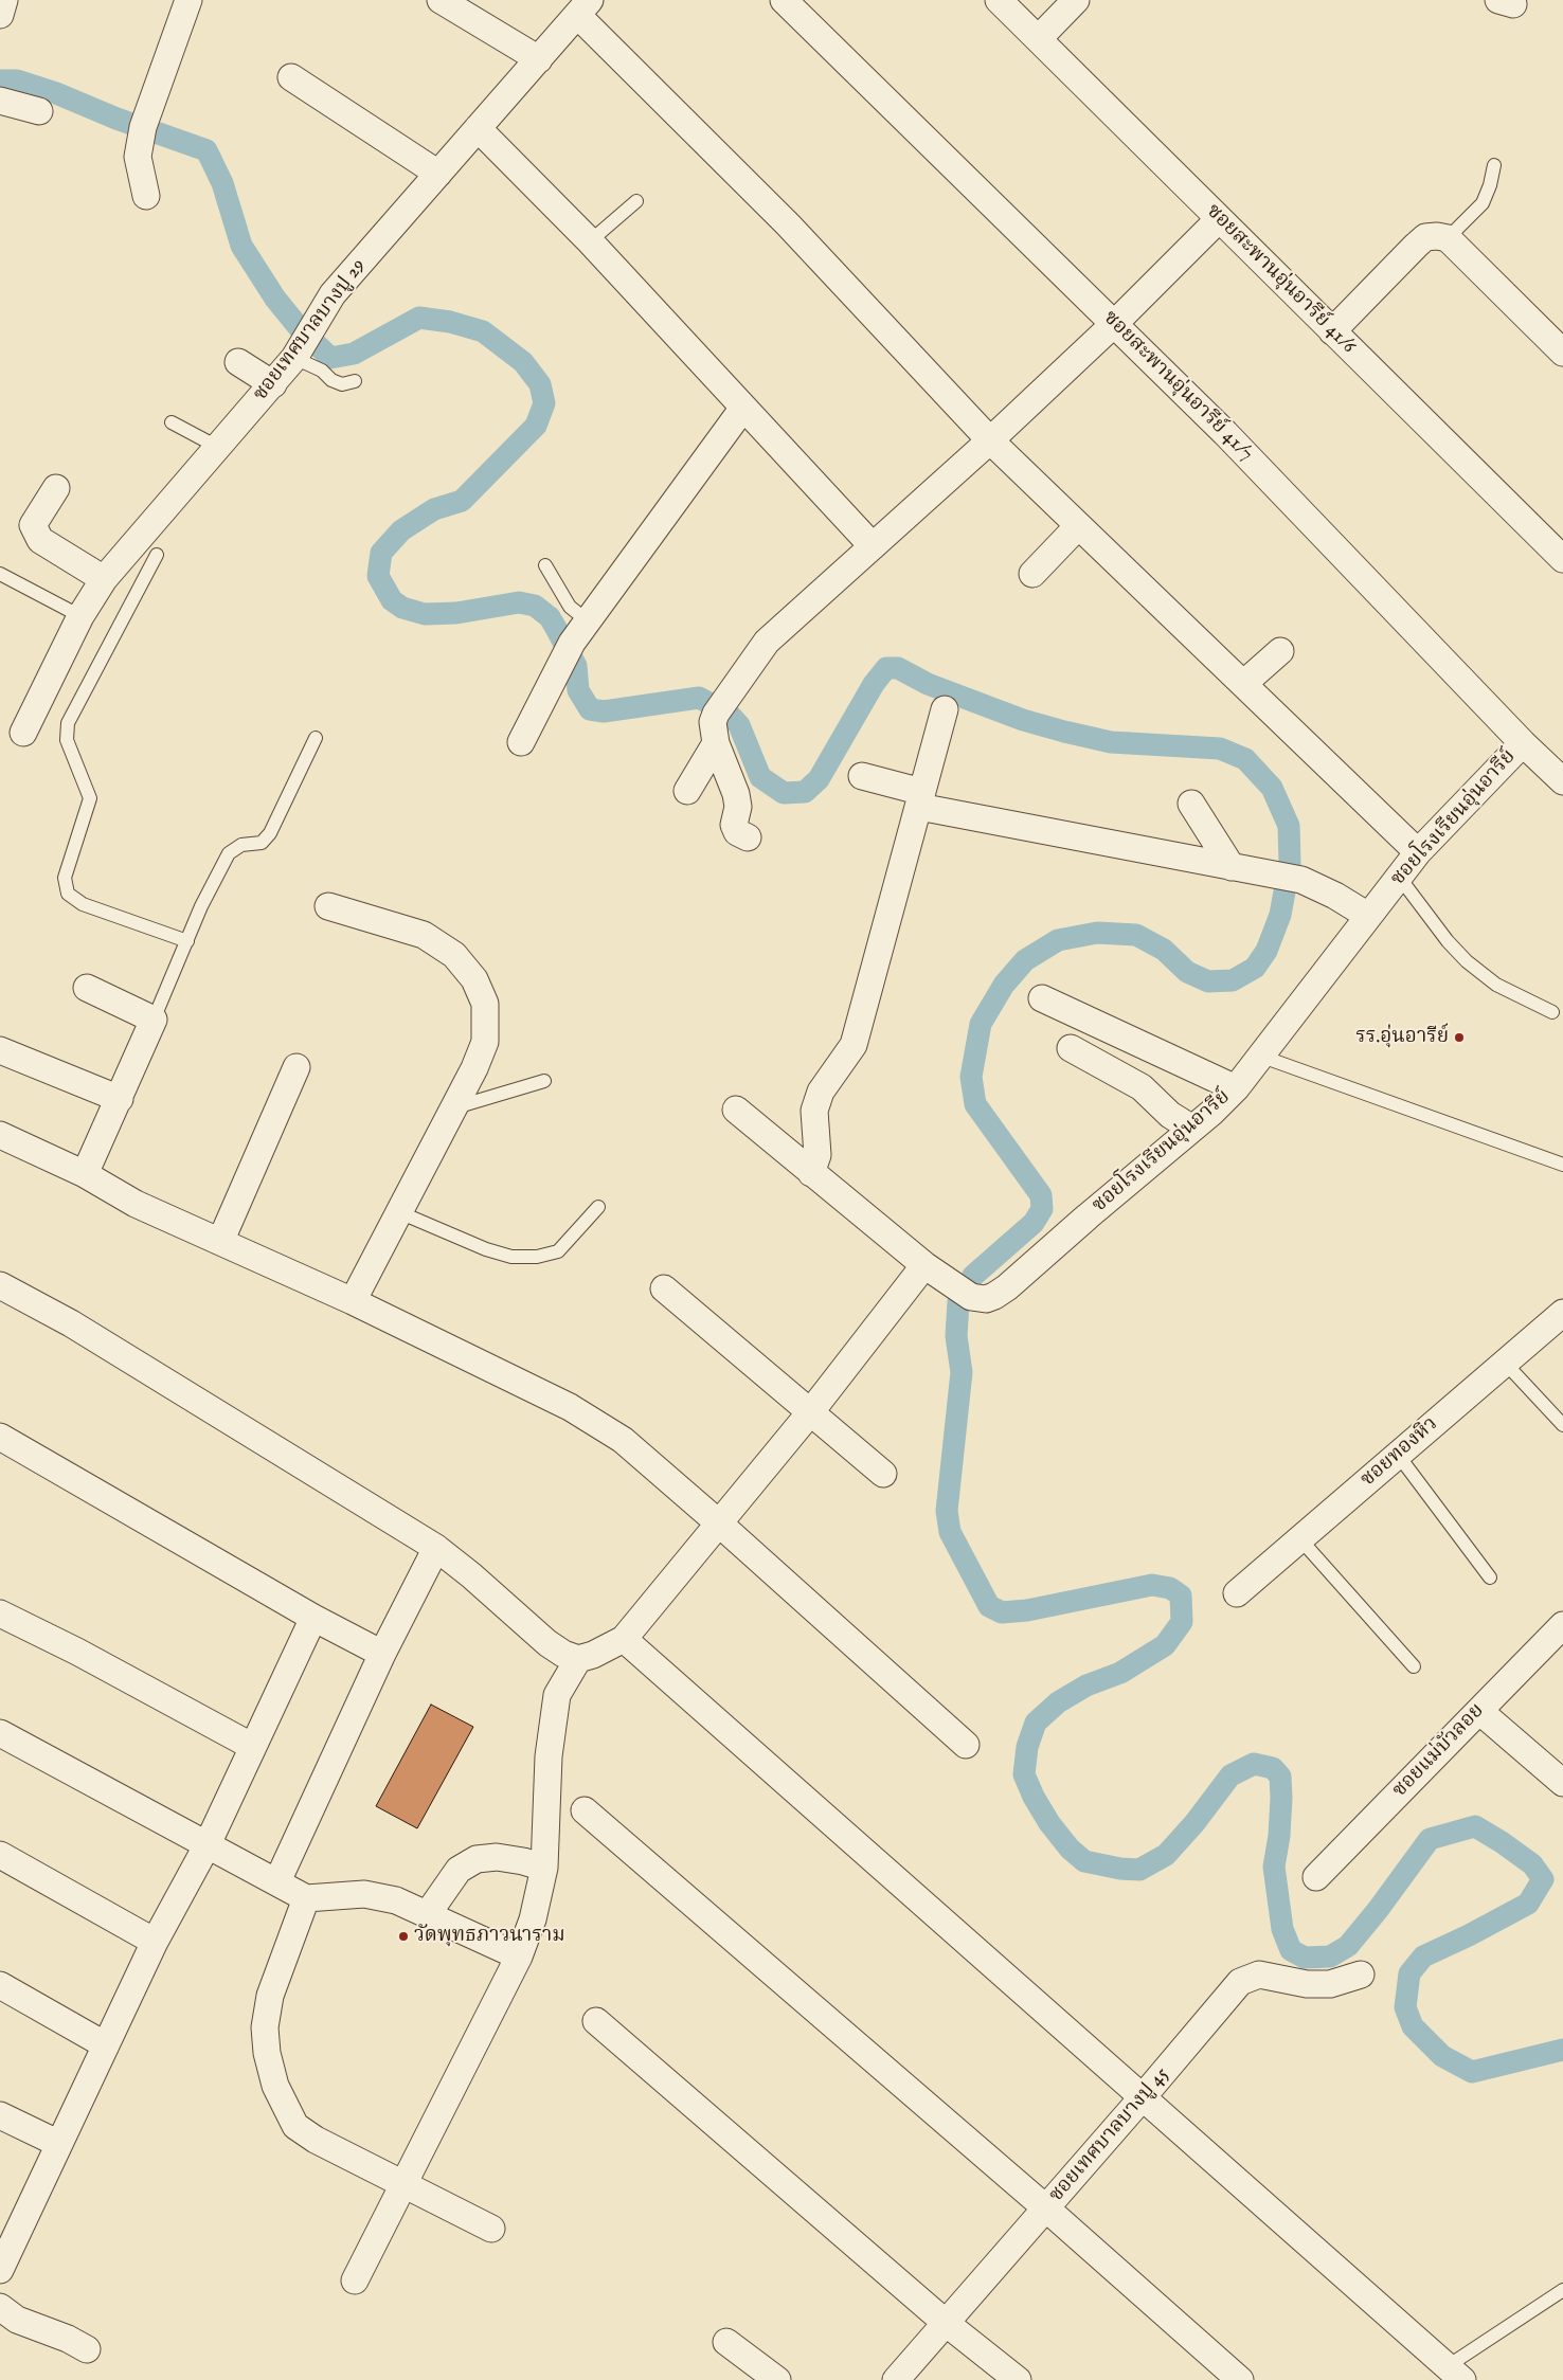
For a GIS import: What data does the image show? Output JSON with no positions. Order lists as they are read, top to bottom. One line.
{"streets":{"street":["ซอยสะพานอุ่นอารีย์ 41/6","ซอยเทศบาลบางปู 29","ซอยสะพานอุ่นอารีย์ 41/7","ซอยโรงเรียนอุ่นอารีย์","ซอยทองหิว","ซอยแม่บัวลอย","ซอยเทศบาลบางปู 45"]},"crossings":[["ซอยสะพานอุ่นอารีย์ 41/7","ซอยโรงเรียนอุ่นอารีย์"]],"places":["รร.อุ่นอารีย์","วัดพุทธภาวนาราม"]}
